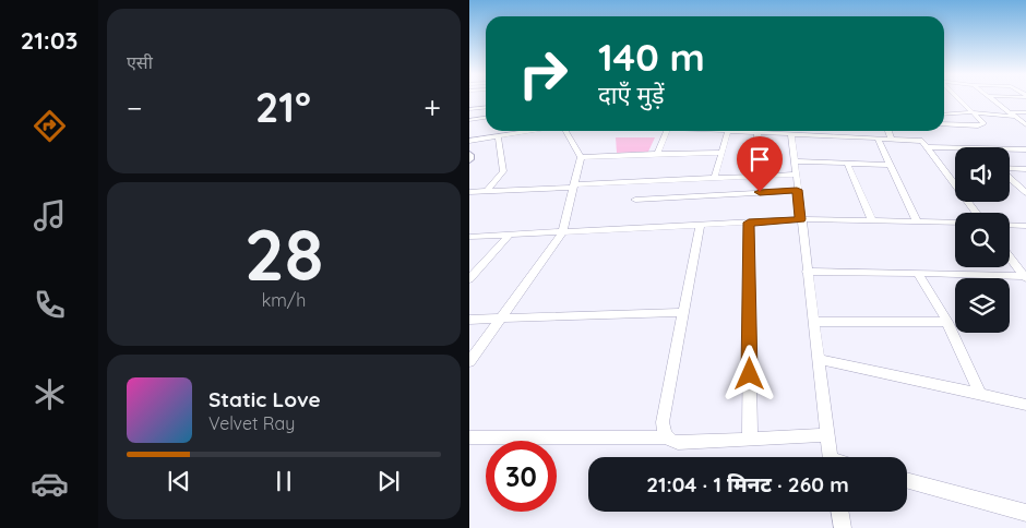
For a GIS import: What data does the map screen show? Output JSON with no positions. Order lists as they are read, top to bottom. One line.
{"page":{"tabs":"21:03","tile":["एसी",["28","km/h"]],"turn":["140 m","दाएँ मुड़ें"],"heat":["−","21°","+"],"song":["Static Love","Velvet Ray"],"limit":"30","trip":"21:04 · 1 मिनट · 260 m"}}
